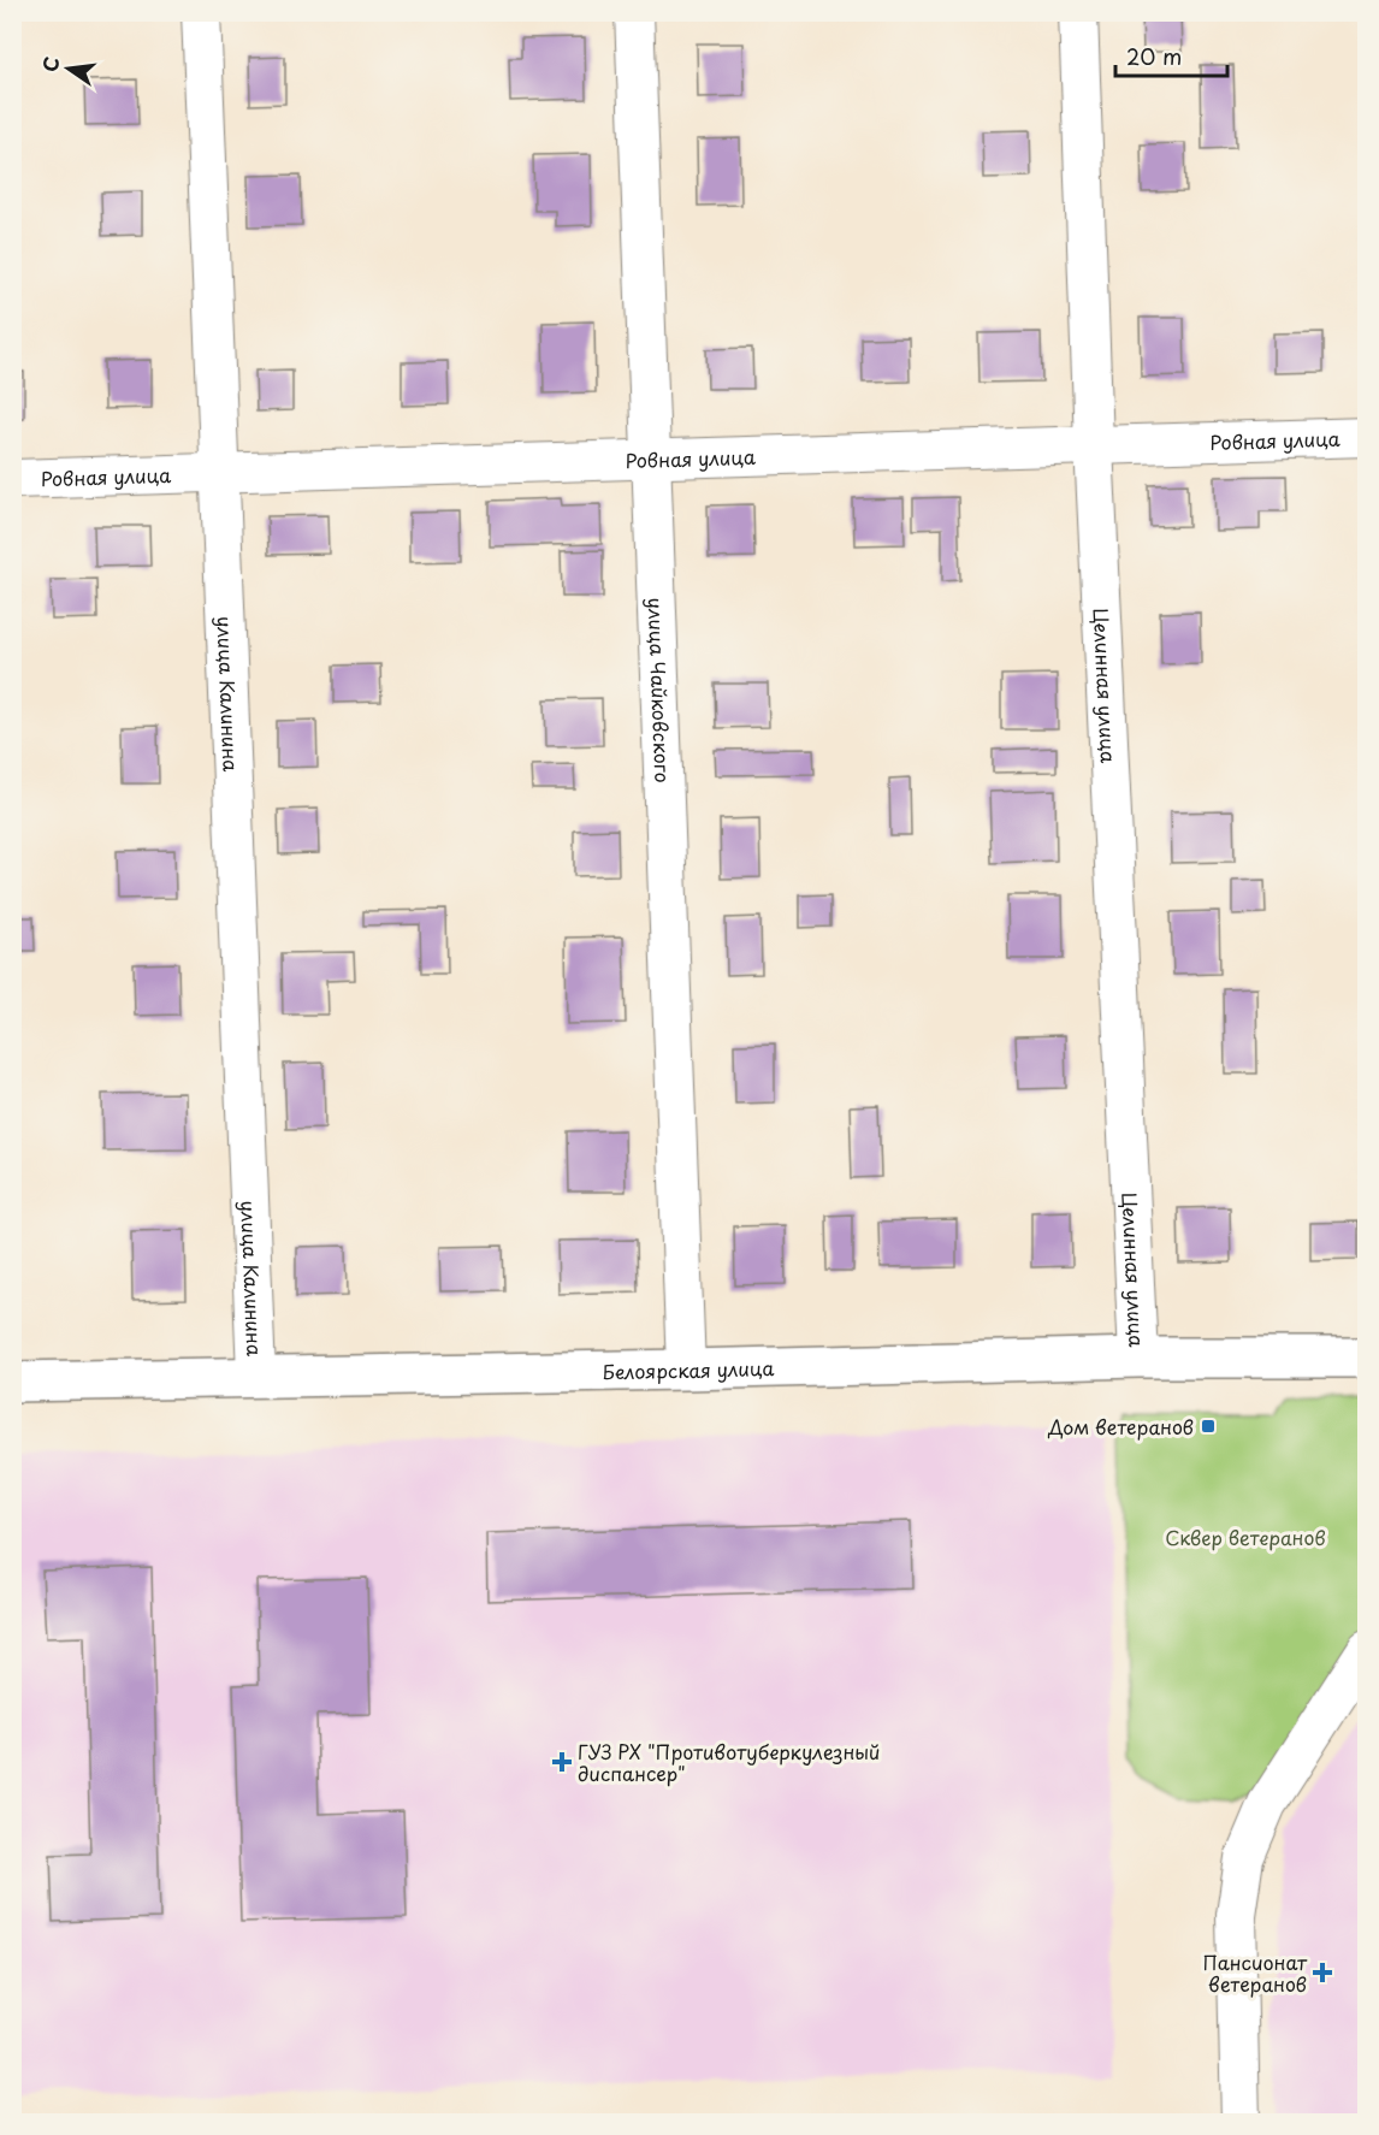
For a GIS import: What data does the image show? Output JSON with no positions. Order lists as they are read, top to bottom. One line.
{"streets":{"street":["Ровная улица","Целинная улица","улица Чайковского","улица Калинина","Белоярская улица"]},"crossings":[["Ровная улица","Целинная улица"],["Ровная улица","улица Чайковского"],["Ровная улица","улица Калинина"],["Целинная улица","Белоярская улица"],["улица Чайковского","Белоярская улица"],["улица Калинина","Белоярская улица"]],"parks":["Сквер ветеранов"],"places":{"transit":["Дом ветеранов"],"health":["ГУЗ РХ \"Противотуберкулезный диспансер\"","Пансионат ветеранов"]},"scale_bar":"20 m","north":"left"}
